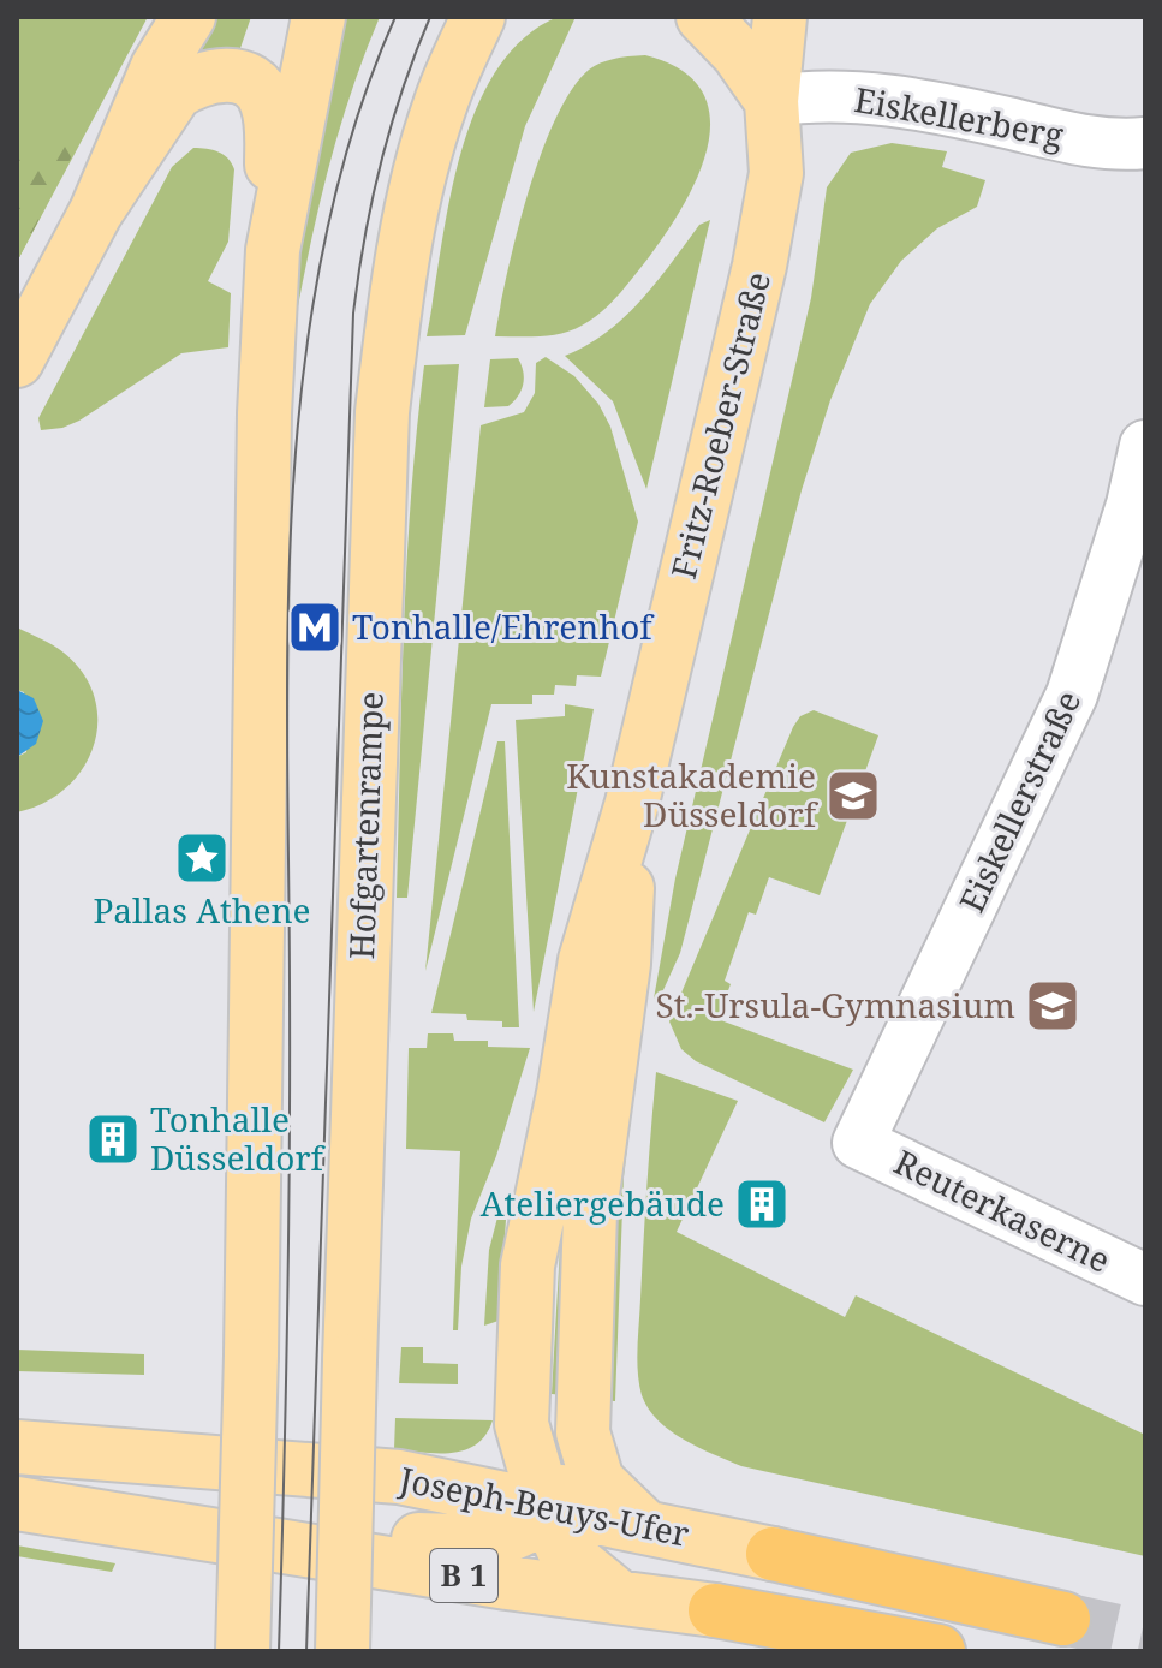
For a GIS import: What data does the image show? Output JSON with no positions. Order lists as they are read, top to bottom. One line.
{"streets":{"highway":["Joseph-Beuys-Ufer","B 1"],"main road":["Fritz-Roeber-Straße","Hofgartenrampe"],"street":["Eiskellerberg","Eiskellerstraße","Reuterkaserne"]},"crossings":[["Eiskellerberg","Fritz-Roeber-Straße"],["Fritz-Roeber-Straße","Joseph-Beuys-Ufer"],["Fritz-Roeber-Straße","B 1"],["Eiskellerstraße","Reuterkaserne"]],"places":{"metro station":["Tonhalle/Ehrenhof"],"school or university":["Kunstakademie Düsseldorf","St.-Ursula-Gymnasium"],"place":["Pallas Athene"],"building":["Tonhalle Düsseldorf","Ateliergebäude"]}}
